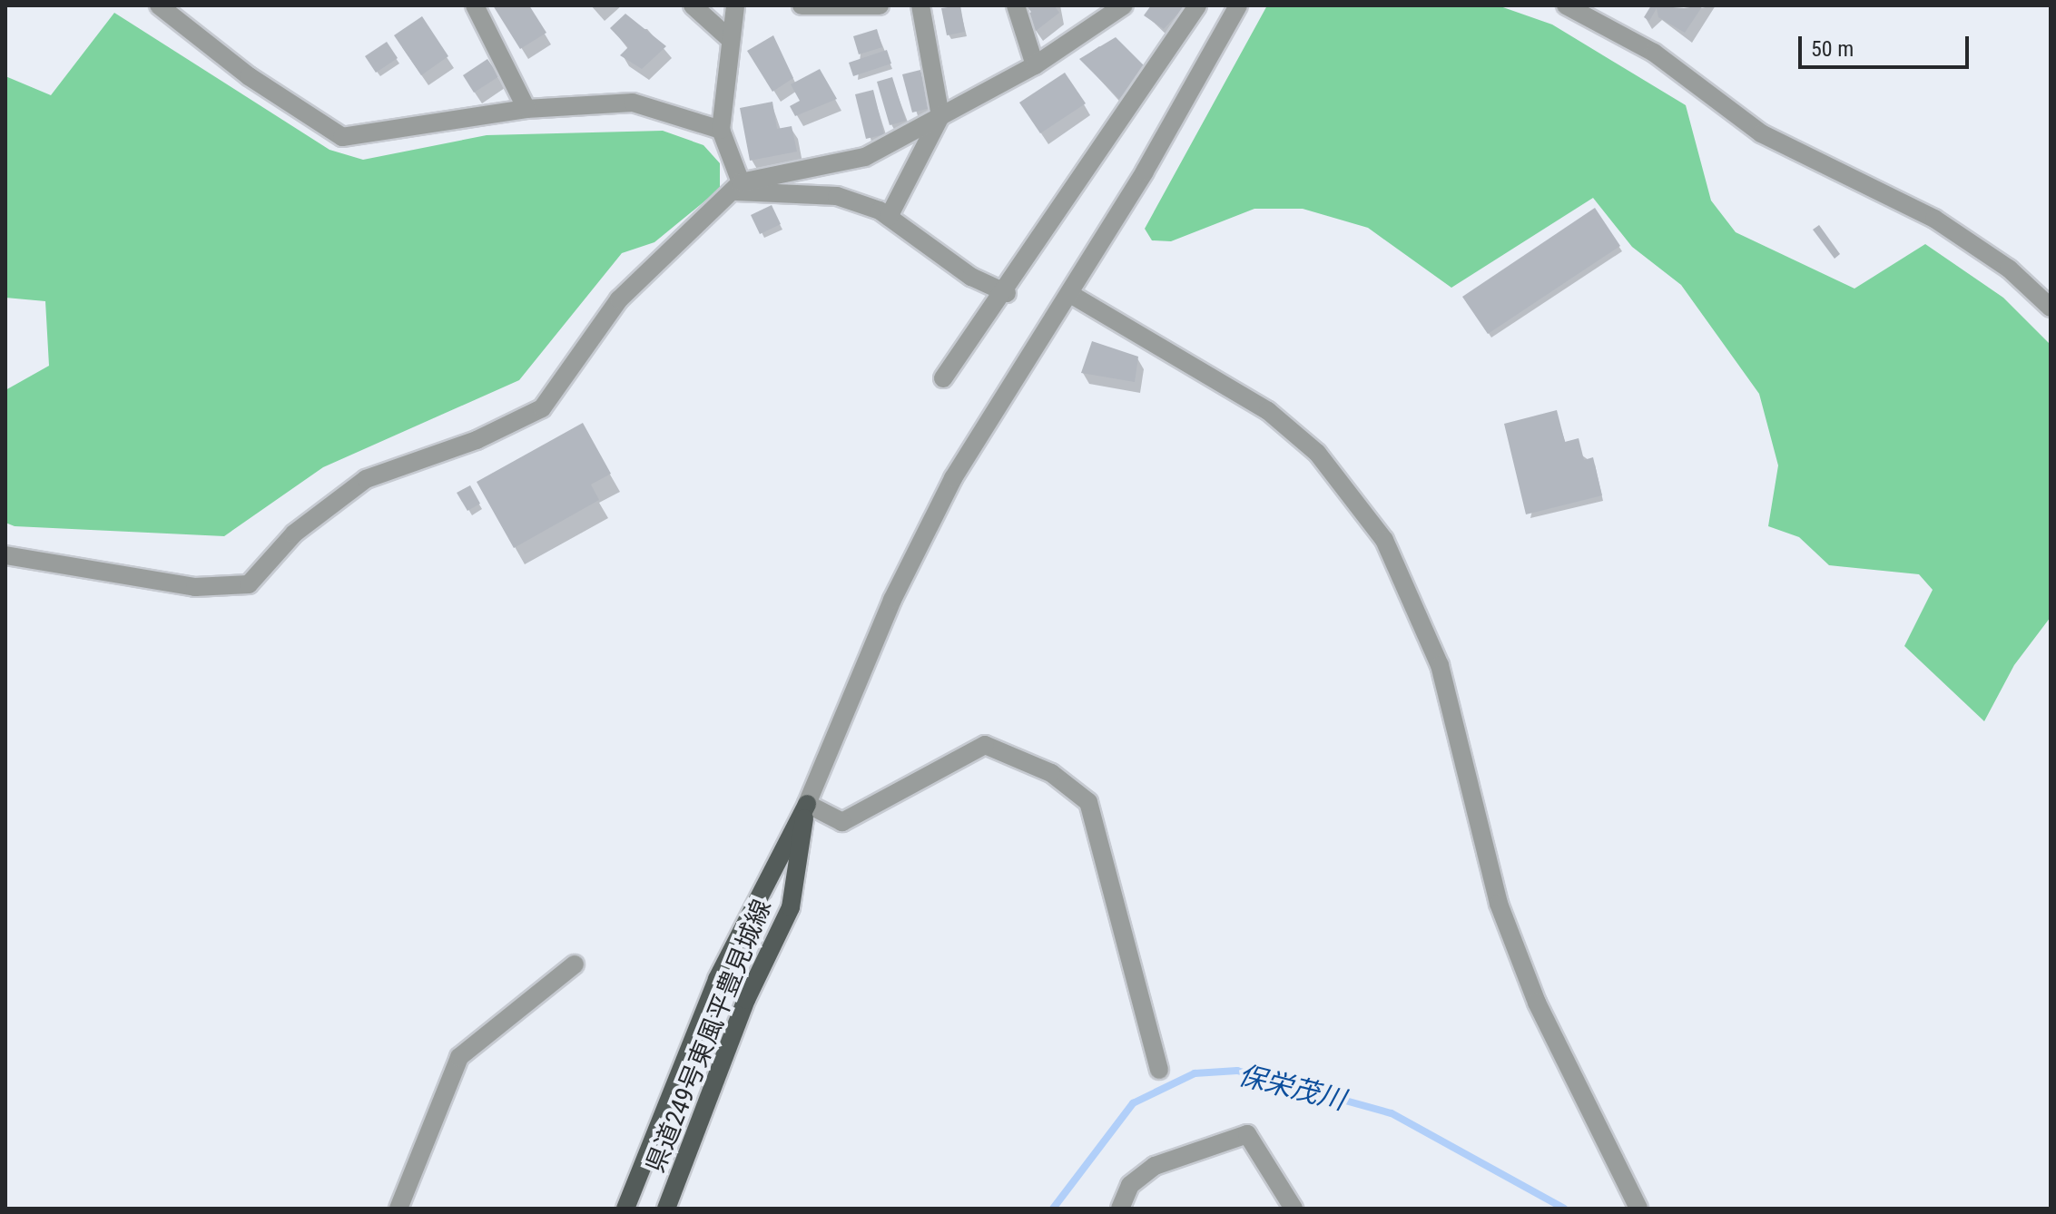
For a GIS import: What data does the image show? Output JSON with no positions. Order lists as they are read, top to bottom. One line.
{"streets":{"main road":["県道249号東風平豊見城線"]},"water":["保栄茂川"],"scale_bar":"50 m"}
